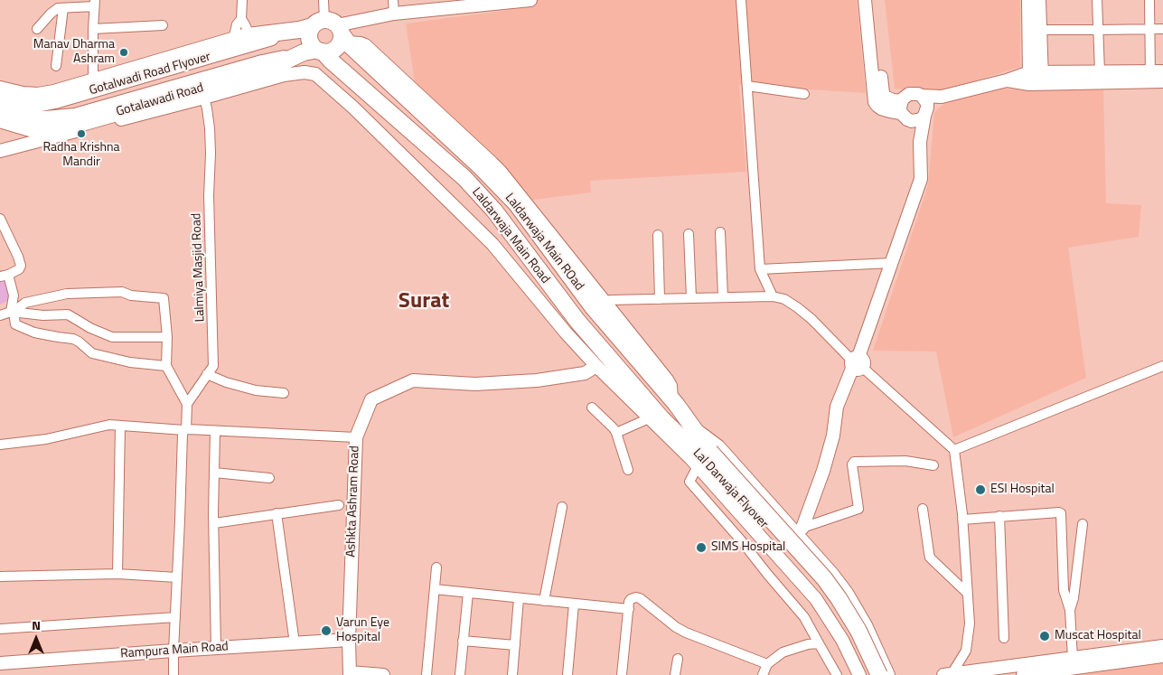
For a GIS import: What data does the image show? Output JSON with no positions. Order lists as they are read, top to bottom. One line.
{"streets":{"highway":["Gotalawadi Road","Laldarwaja Main Road","Laldarwaja Main ROad","Lal Darwaja Flyover"],"street":["Gotalwadi Road Flyover","Lalmiya Masjid Road","Ashkta Ashram Road","Rampura Main Road"]},"crossings":[["Gotalwadi Road Flyover","Gotalawadi Road"],["Gotalwadi Road Flyover","Laldarwaja Main Road"],["Gotalawadi Road","Laldarwaja Main Road"],["Gotalawadi Road","Laldarwaja Main ROad"],["Laldarwaja Main Road","Lal Darwaja Flyover"],["Laldarwaja Main ROad","Lal Darwaja Flyover"],["Ashkta Ashram Road","Rampura Main Road"]],"districts":["Surat"],"places":["Manav Dharma Ashram","Radha Krishna Mandir","ESI Hospital","SIMS Hospital","Varun Eye Hospital","Muscat Hospital"],"north":"top"}
